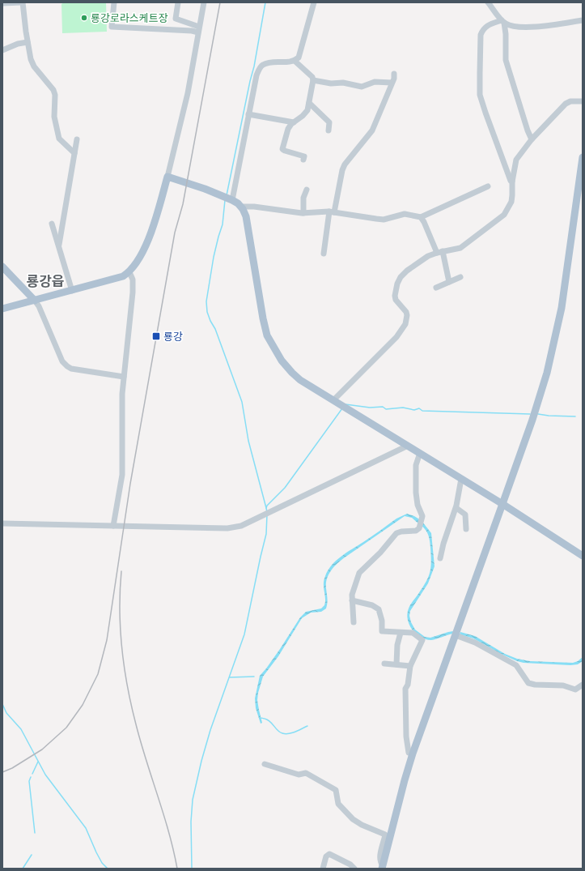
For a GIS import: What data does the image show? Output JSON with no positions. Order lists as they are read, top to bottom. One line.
{"districts":["룡강읍"],"places":{"other":["룡강로라스케트장"],"transit":["룡강"]}}
